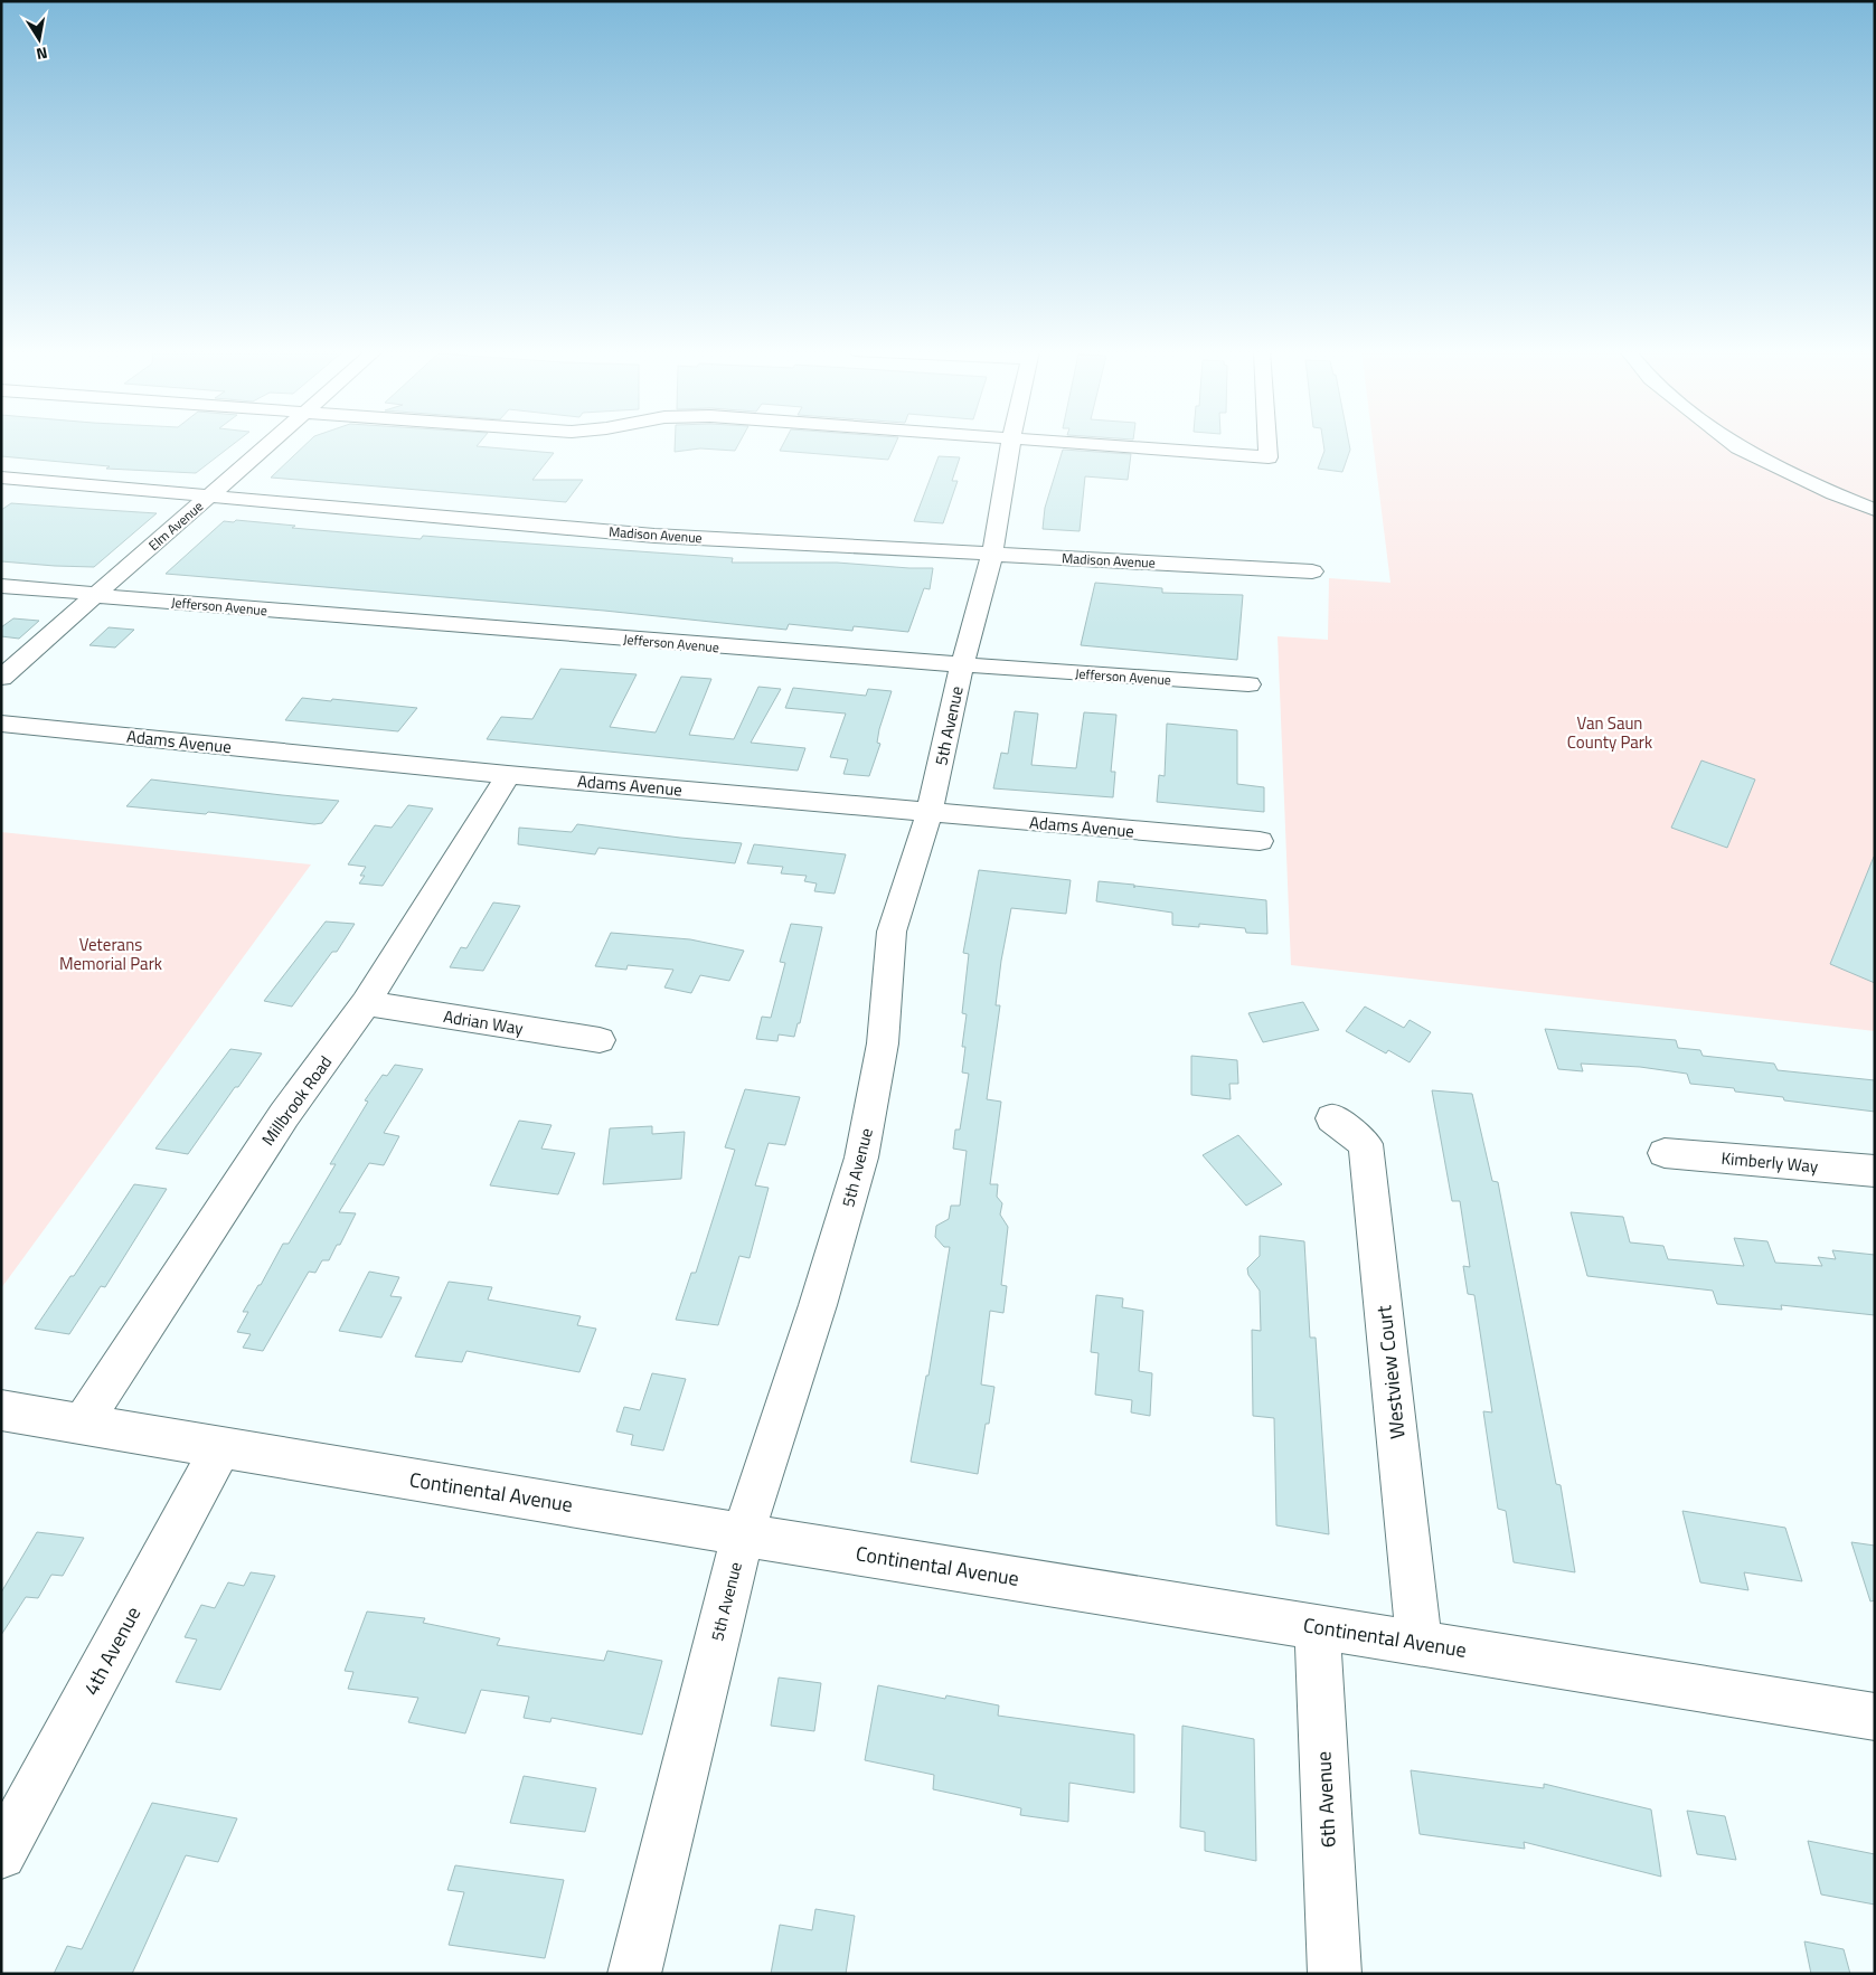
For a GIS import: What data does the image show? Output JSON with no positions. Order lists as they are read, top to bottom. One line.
{"streets":{"street":["Elm Avenue","Madison Avenue","Jefferson Avenue","5th Avenue","Adams Avenue","Adrian Way","Millbrook Road","Kimberly Way","Westview Court","Continental Avenue","4th Avenue","6th Avenue"]},"crossings":[["Elm Avenue","Madison Avenue"],["Elm Avenue","Jefferson Avenue"],["Madison Avenue","5th Avenue"],["Jefferson Avenue","5th Avenue"],["5th Avenue","Adams Avenue"],["5th Avenue","Continental Avenue"],["Adams Avenue","Millbrook Road"],["Adrian Way","Millbrook Road"],["Millbrook Road","Continental Avenue"],["Westview Court","Continental Avenue"],["Continental Avenue","4th Avenue"],["Continental Avenue","6th Avenue"]],"parks":["Van Saun County Park","Veterans Memorial Park"],"north":"bottom"}
